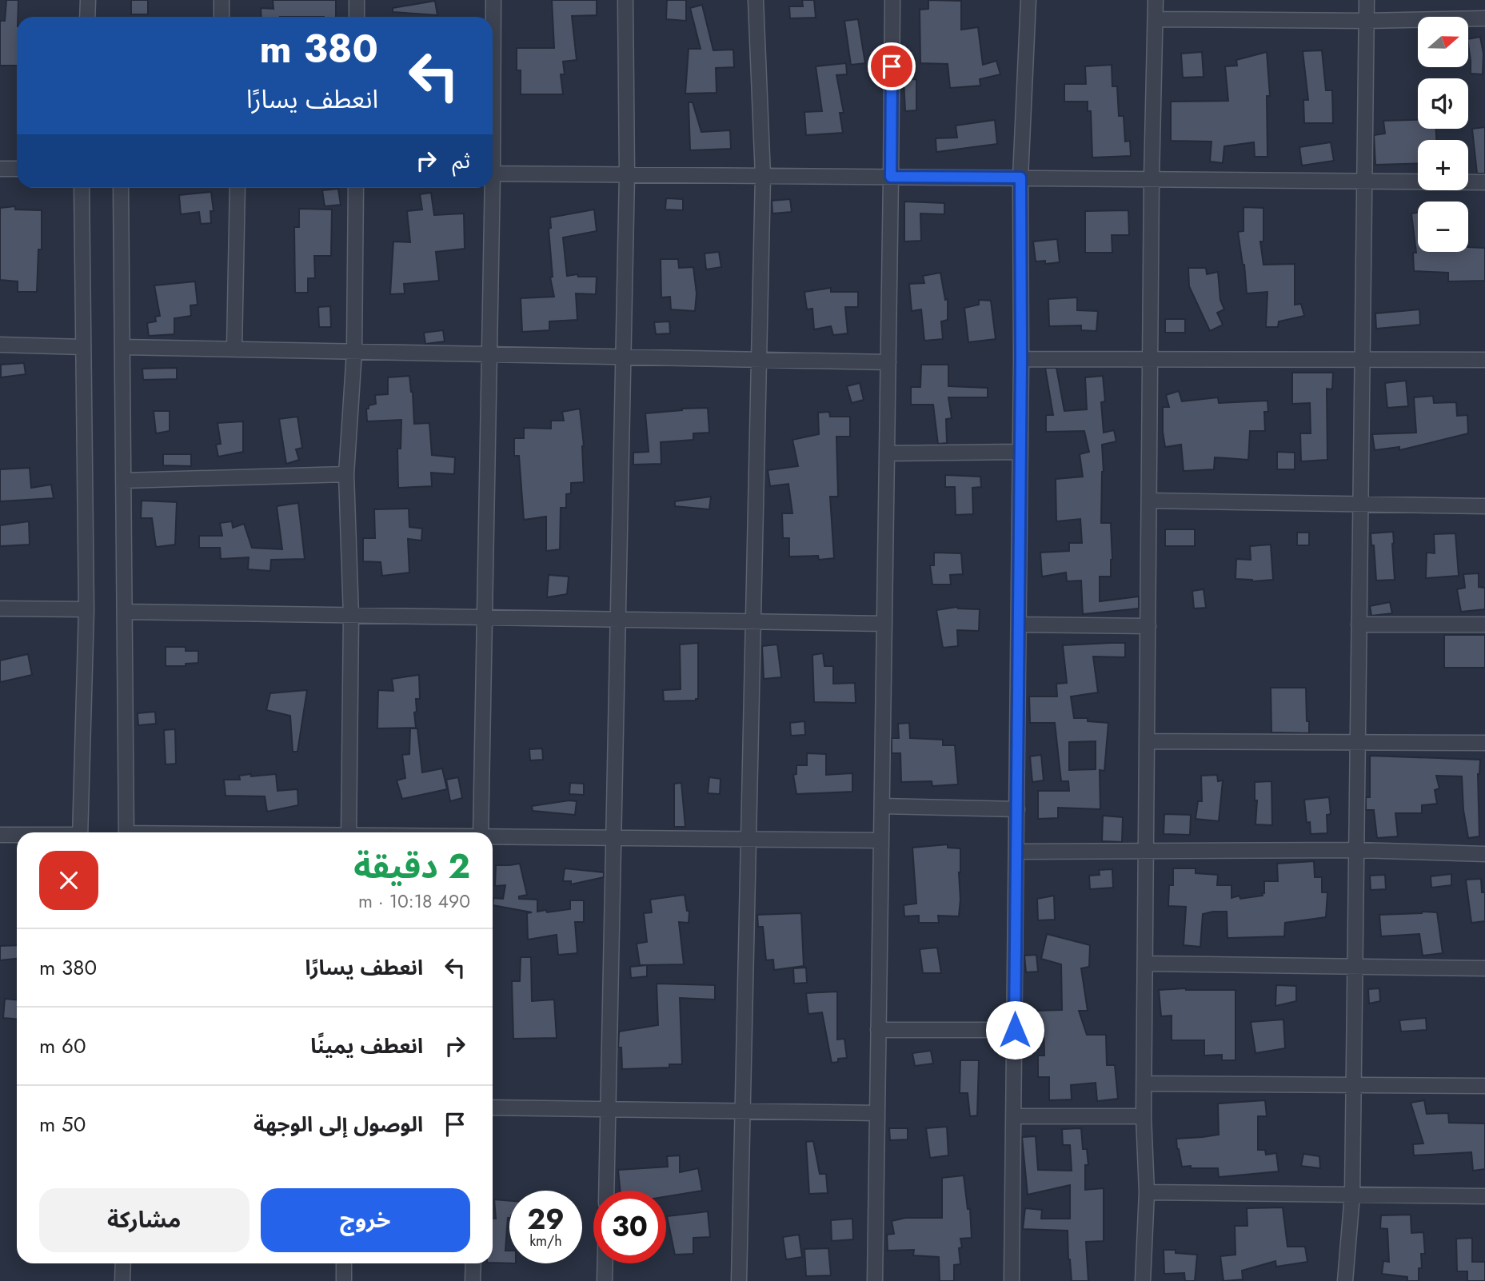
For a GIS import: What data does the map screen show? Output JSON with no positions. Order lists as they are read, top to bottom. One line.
{"north":"right","page":{"map_buttons":["+","−"],"turn":["380 m","انعطف يسارًا"],"then":"ثم","heading":["2 دقيقة","490 m · 10:18"],"list":[{"name":"انعطف يسارًا","value":"380 m"},{"name":"انعطف يمينًا","value":"60 m"},{"name":"الوصول إلى الوجهة","value":"50 m"}],"buttons":["خروج","مشاركة"],"speed":"29 km/h","limit":"30"}}
